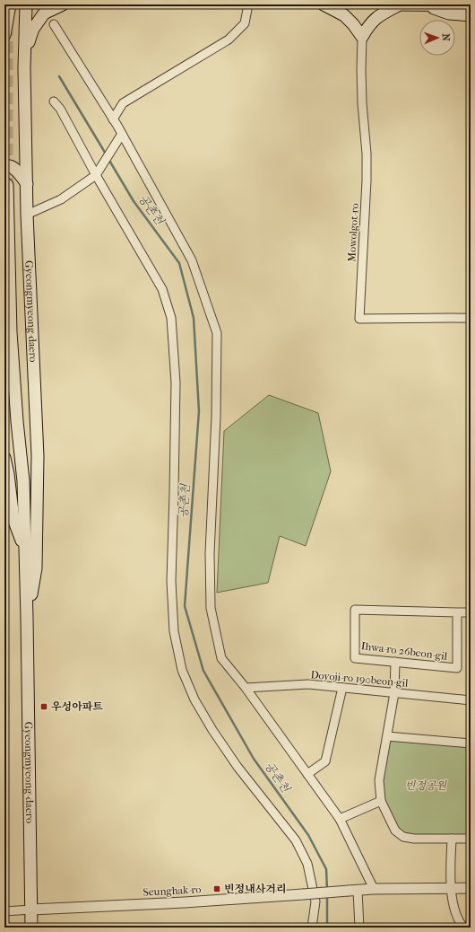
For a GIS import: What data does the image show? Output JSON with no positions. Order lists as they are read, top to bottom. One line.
{"streets":{"main road":["Gyeongmyeong-daero"],"street":["Mowolgot-ro","Ihwa-ro 26beon-gil","Doyoji-ro 190beon-gil","Seunghak-ro"]},"crossings":[["Gyeongmyeong-daero","Seunghak-ro"]],"water":["공촌천"],"parks":["빈정공원"],"places":{"transit":["우성아파트","빈정내사거리"]},"north":"right"}
